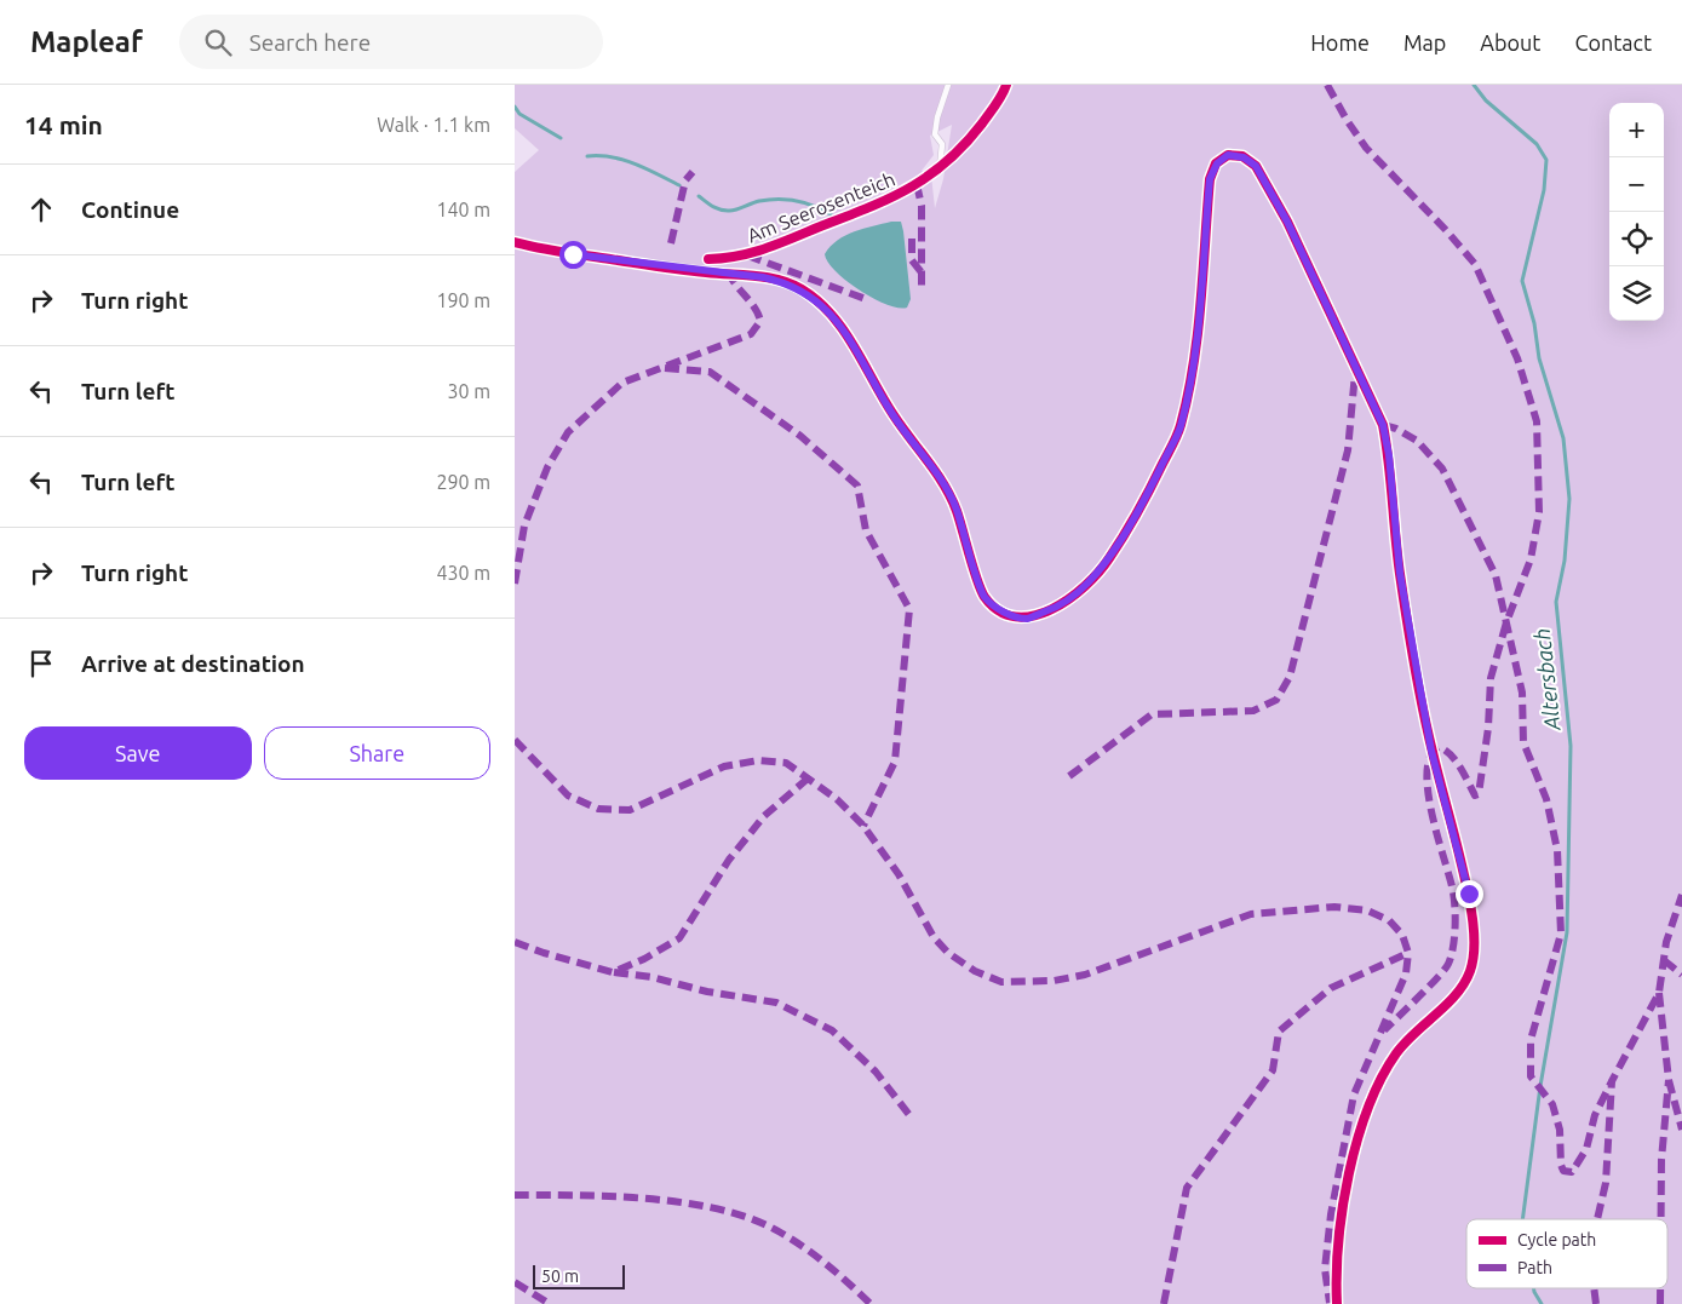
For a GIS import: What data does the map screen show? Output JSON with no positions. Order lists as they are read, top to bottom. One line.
{"streets":{"lane":["Am Seerosenteich"]},"water":["Altersbach"],"legend":["Cycle path","Path"],"scale_bar":"50 m","page":{"header":"Mapleaf","search":"Search here","nav":["Home","Map","About","Contact"],"heading":["14 min","Walk · 1.1 km"],"map_buttons":["+","−"],"list":[["Continue","140 m"],["Turn right","190 m"],["Turn left","30 m"],["Turn left","290 m"],["Turn right","430 m"],"Arrive at destination"],"buttons":["Save","Share"],"scale":"50 m"}}
